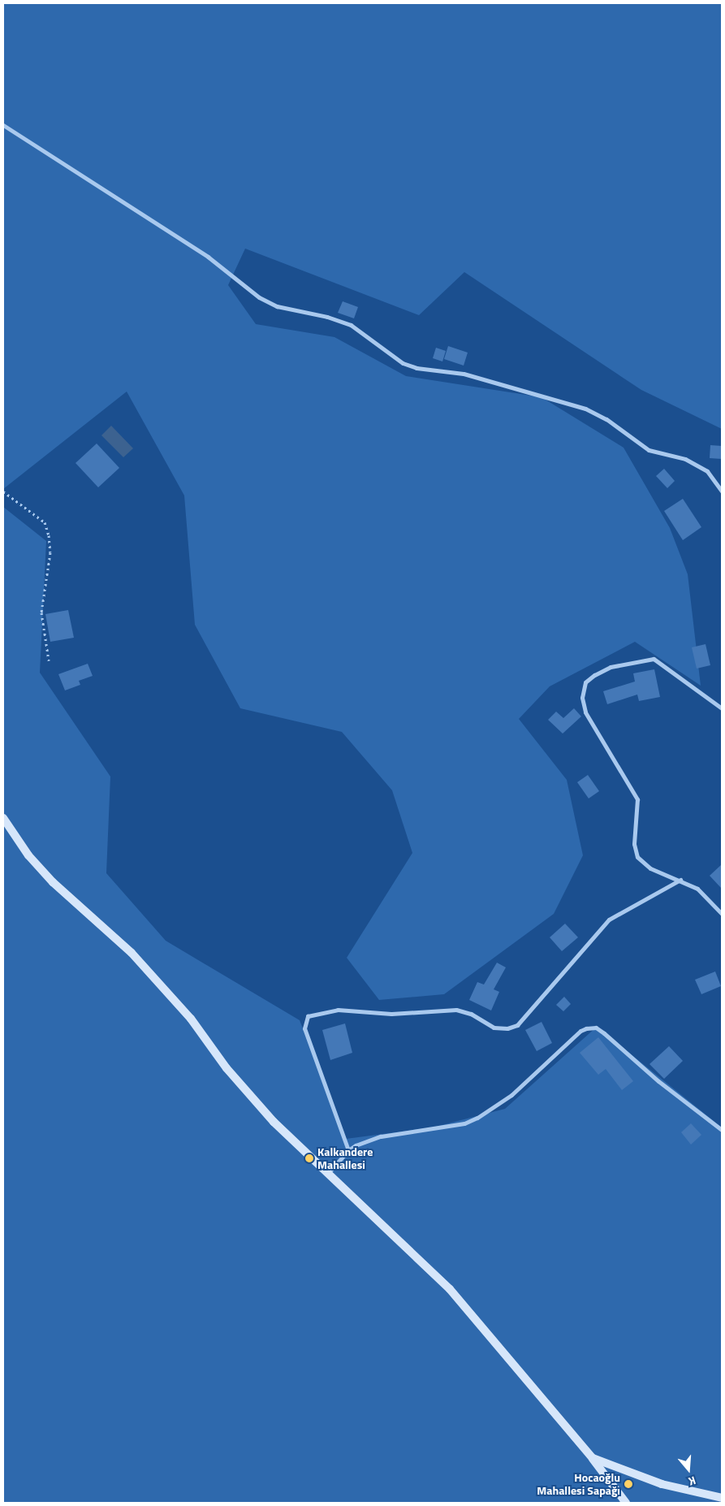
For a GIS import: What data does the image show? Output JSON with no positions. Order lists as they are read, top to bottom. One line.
{"places":["Kalkandere Mahallesi","Hocaoğlu Mahallesi Sapağı"],"north":"bottom"}
